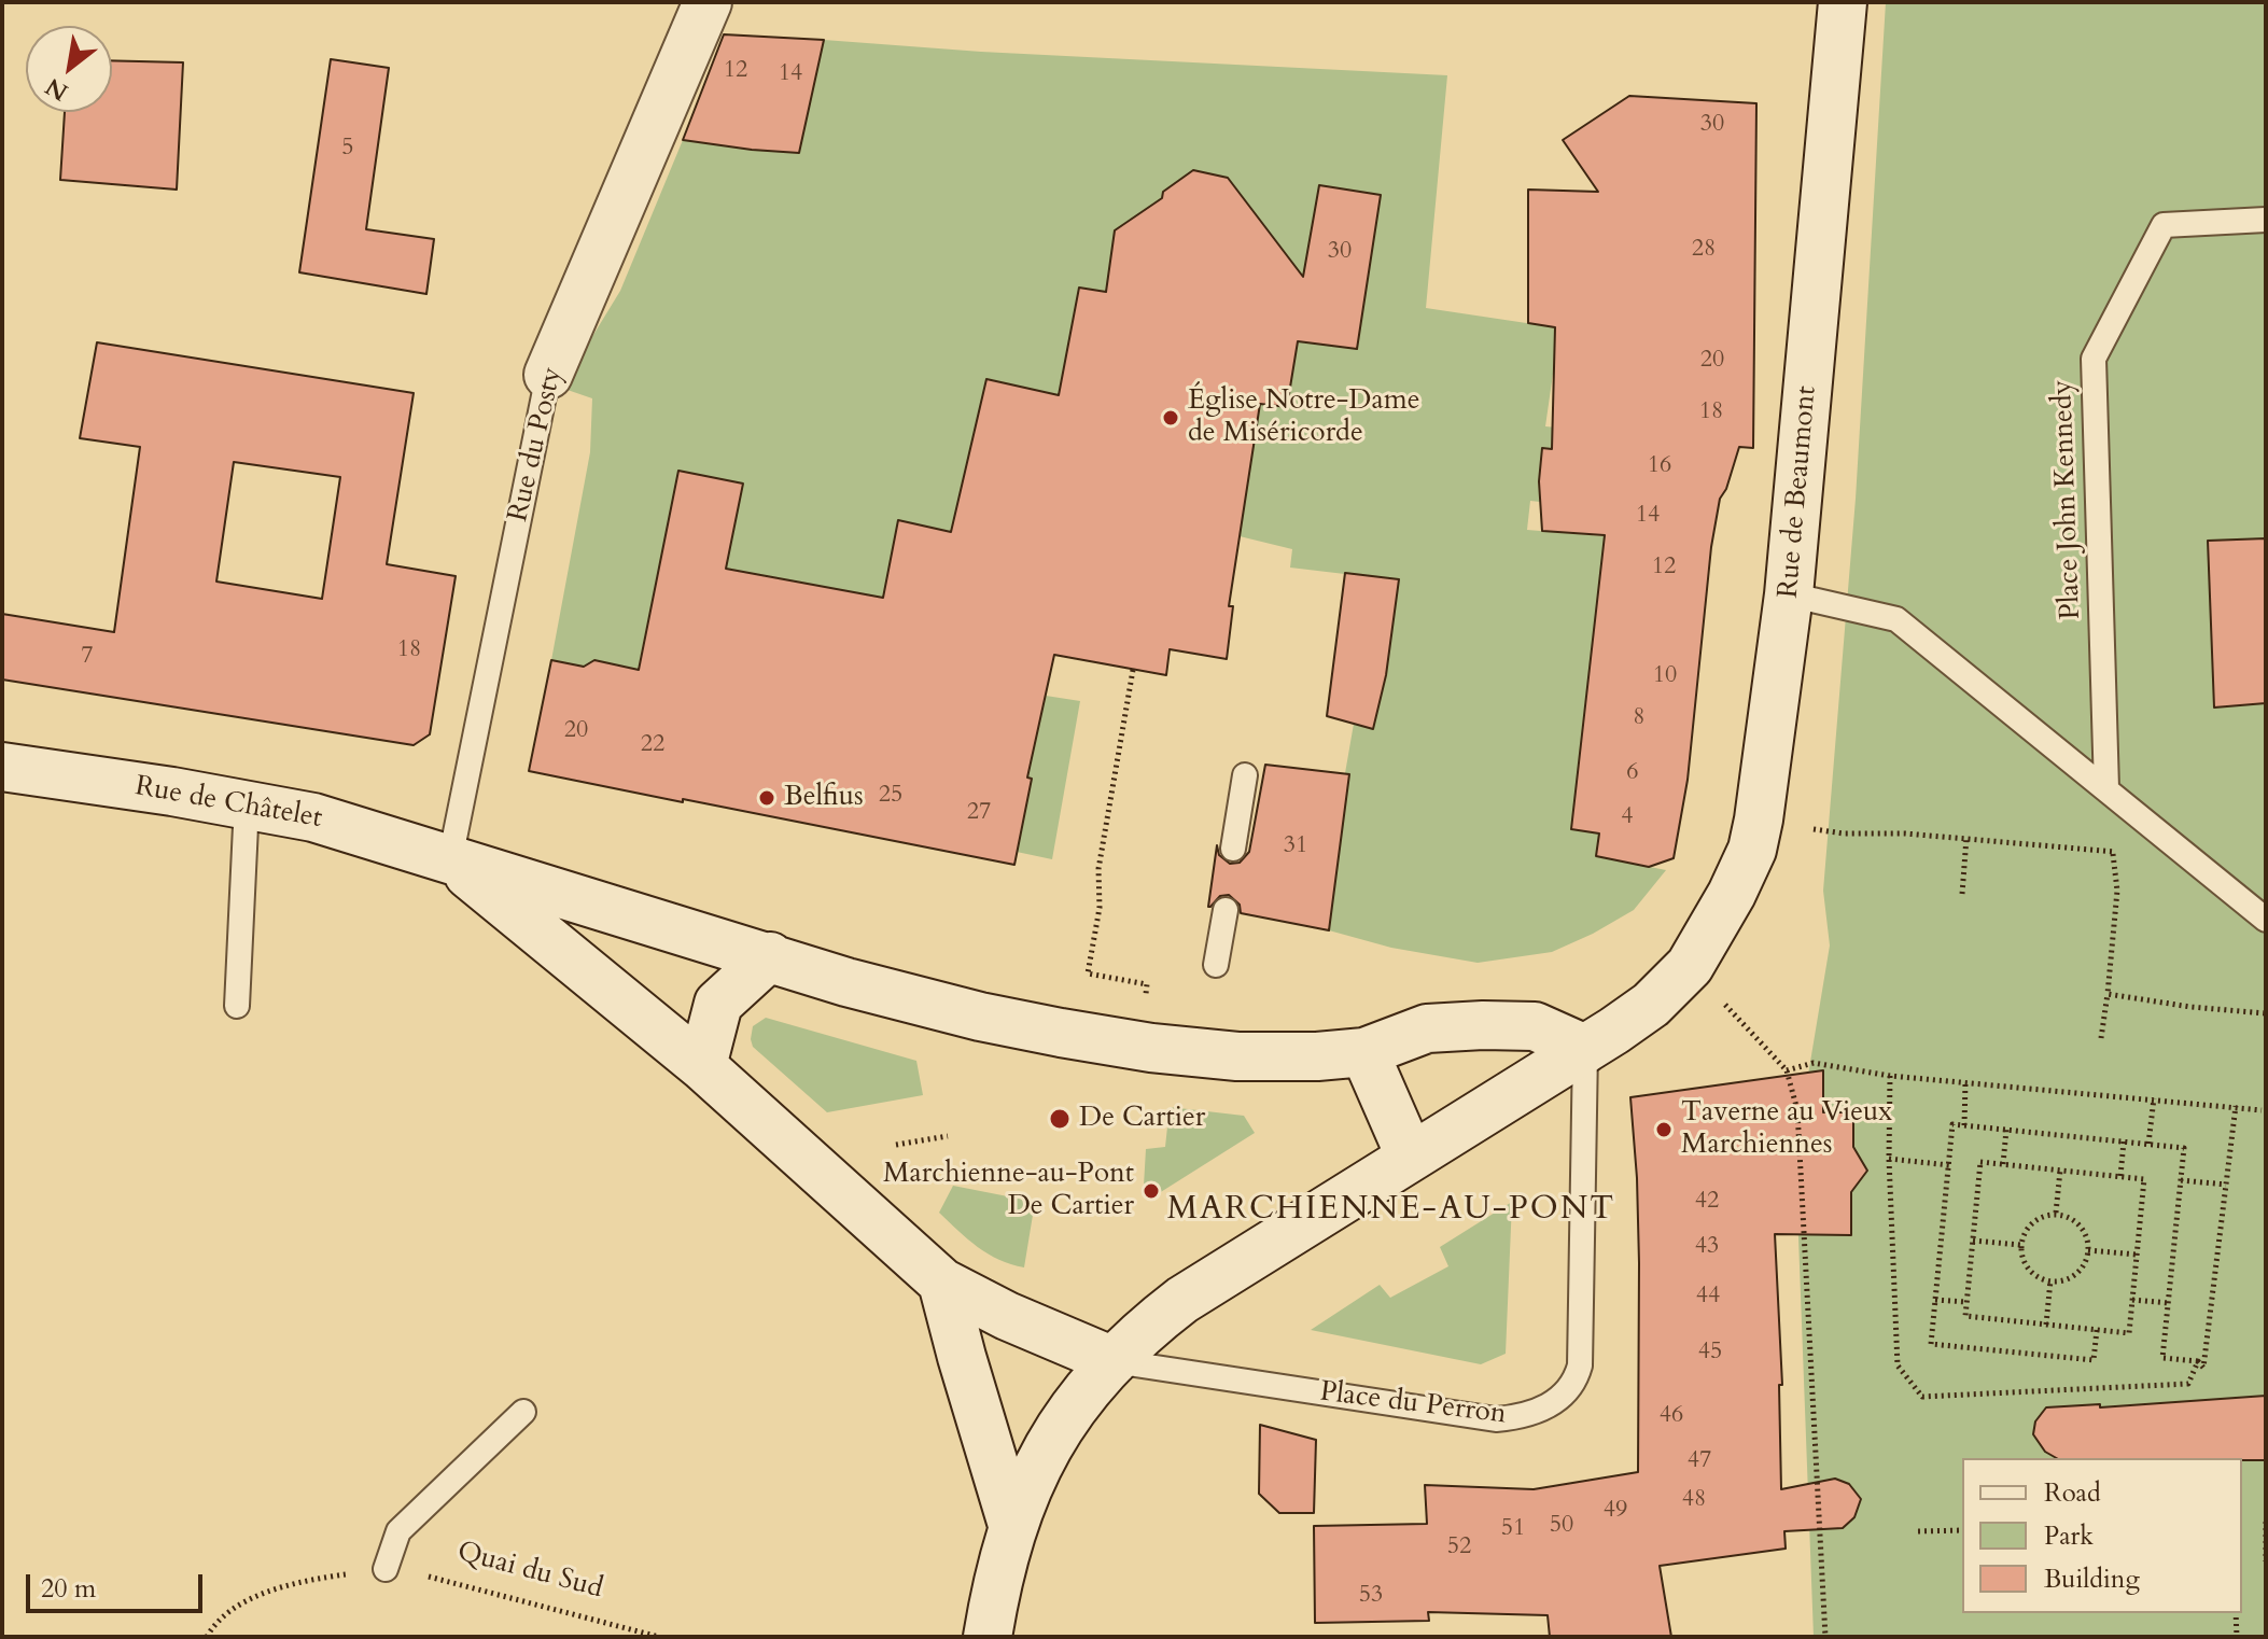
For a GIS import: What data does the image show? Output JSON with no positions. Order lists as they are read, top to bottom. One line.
{"streets":{"main road":["Rue du Posty","Rue de Beaumont","Rue de Châtelet"],"lane":["Place John Kennedy","Place du Perron"],"path":["Quai du Sud"]},"crossings":[["Rue du Posty","Rue de Châtelet"],["Rue de Châtelet","Place du Perron"]],"districts":["MARCHIENNE-AU-PONT"],"places":["Église Notre-Dame de Miséricorde","Belfius","De Cartier","Taverne au Vieux Marchiennes","Marchienne-au-Pont De Cartier"],"house_numbers":["12","14","30","5","28","30","20","18","16","14","12","18","7","10","8","20","22","6","25","27","4","31","42","43","44","45","46","47","48","49","50","51","52","53"],"legend":["Road","Park","Building"],"scale_bar":"20 m","north":"bottom left"}
